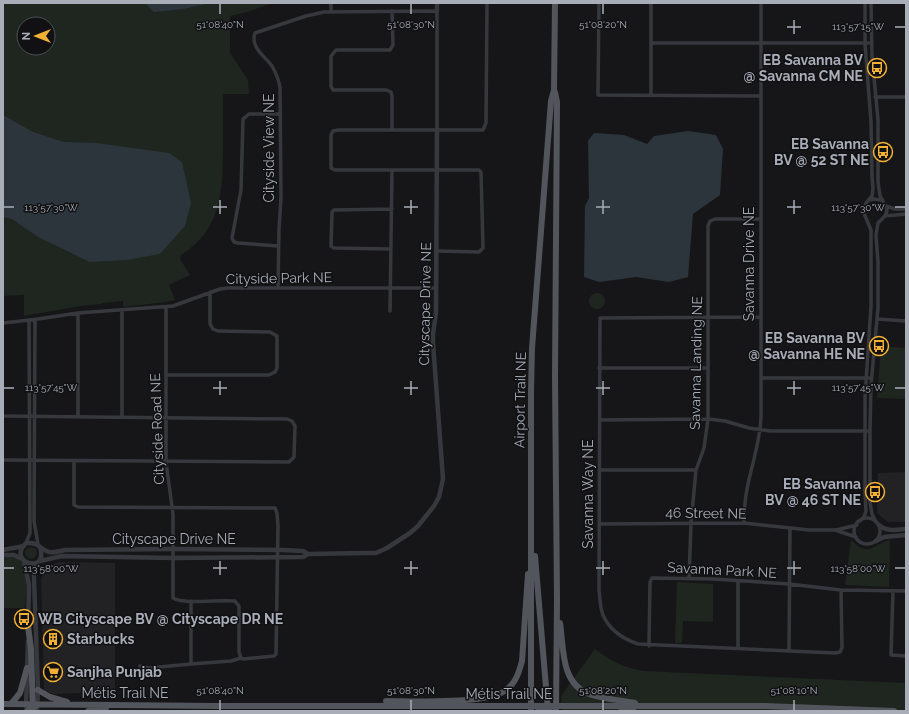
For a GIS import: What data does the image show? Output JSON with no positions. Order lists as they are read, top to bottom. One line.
{"streets":{"main road":["Airport Trail NE","Métis Trail NE"],"street":["Cityside View NE","Savanna Drive NE","Cityside Park NE","Cityscape Drive NE","Savanna Landing NE","Cityside Road NE","Savanna Way NE","46 Street NE","Savanna Park NE"]},"crossings":[["Cityside View NE","Cityside Park NE"],["Cityside View NE","Cityscape Drive NE"],["Savanna Drive NE","Savanna Landing NE"],["Savanna Drive NE","Savanna Way NE"],["Savanna Drive NE","46 Street NE"],["Cityside Park NE","Cityscape Drive NE"],["Cityside Park NE","Cityside Road NE"],["Cityscape Drive NE","Cityside Road NE"],["Savanna Landing NE","Savanna Way NE"],["Savanna Landing NE","46 Street NE"],["Savanna Landing NE","Savanna Park NE"],["Airport Trail NE","Métis Trail NE"],["Savanna Way NE","46 Street NE"],["Savanna Way NE","Savanna Park NE"]],"places":{"bus stop":["EB Savanna BV @ Savanna CM NE","EB Savanna BV @ 52 ST NE","EB Savanna BV @ Savanna HE NE","EB Savanna BV @ 46 ST NE","WB Cityscape BV @ Cityscape DR NE"],"building":["Starbucks"],"supermarket":["Sanjha Punjab"]},"north":"left","coordinates":["51°08'40\"N","51°08'30\"N","51°08'20\"N","113°57'15\"W","113°57'30\"W","113°57'45\"W","113°58'00\"W","51°08'10\"N"]}
